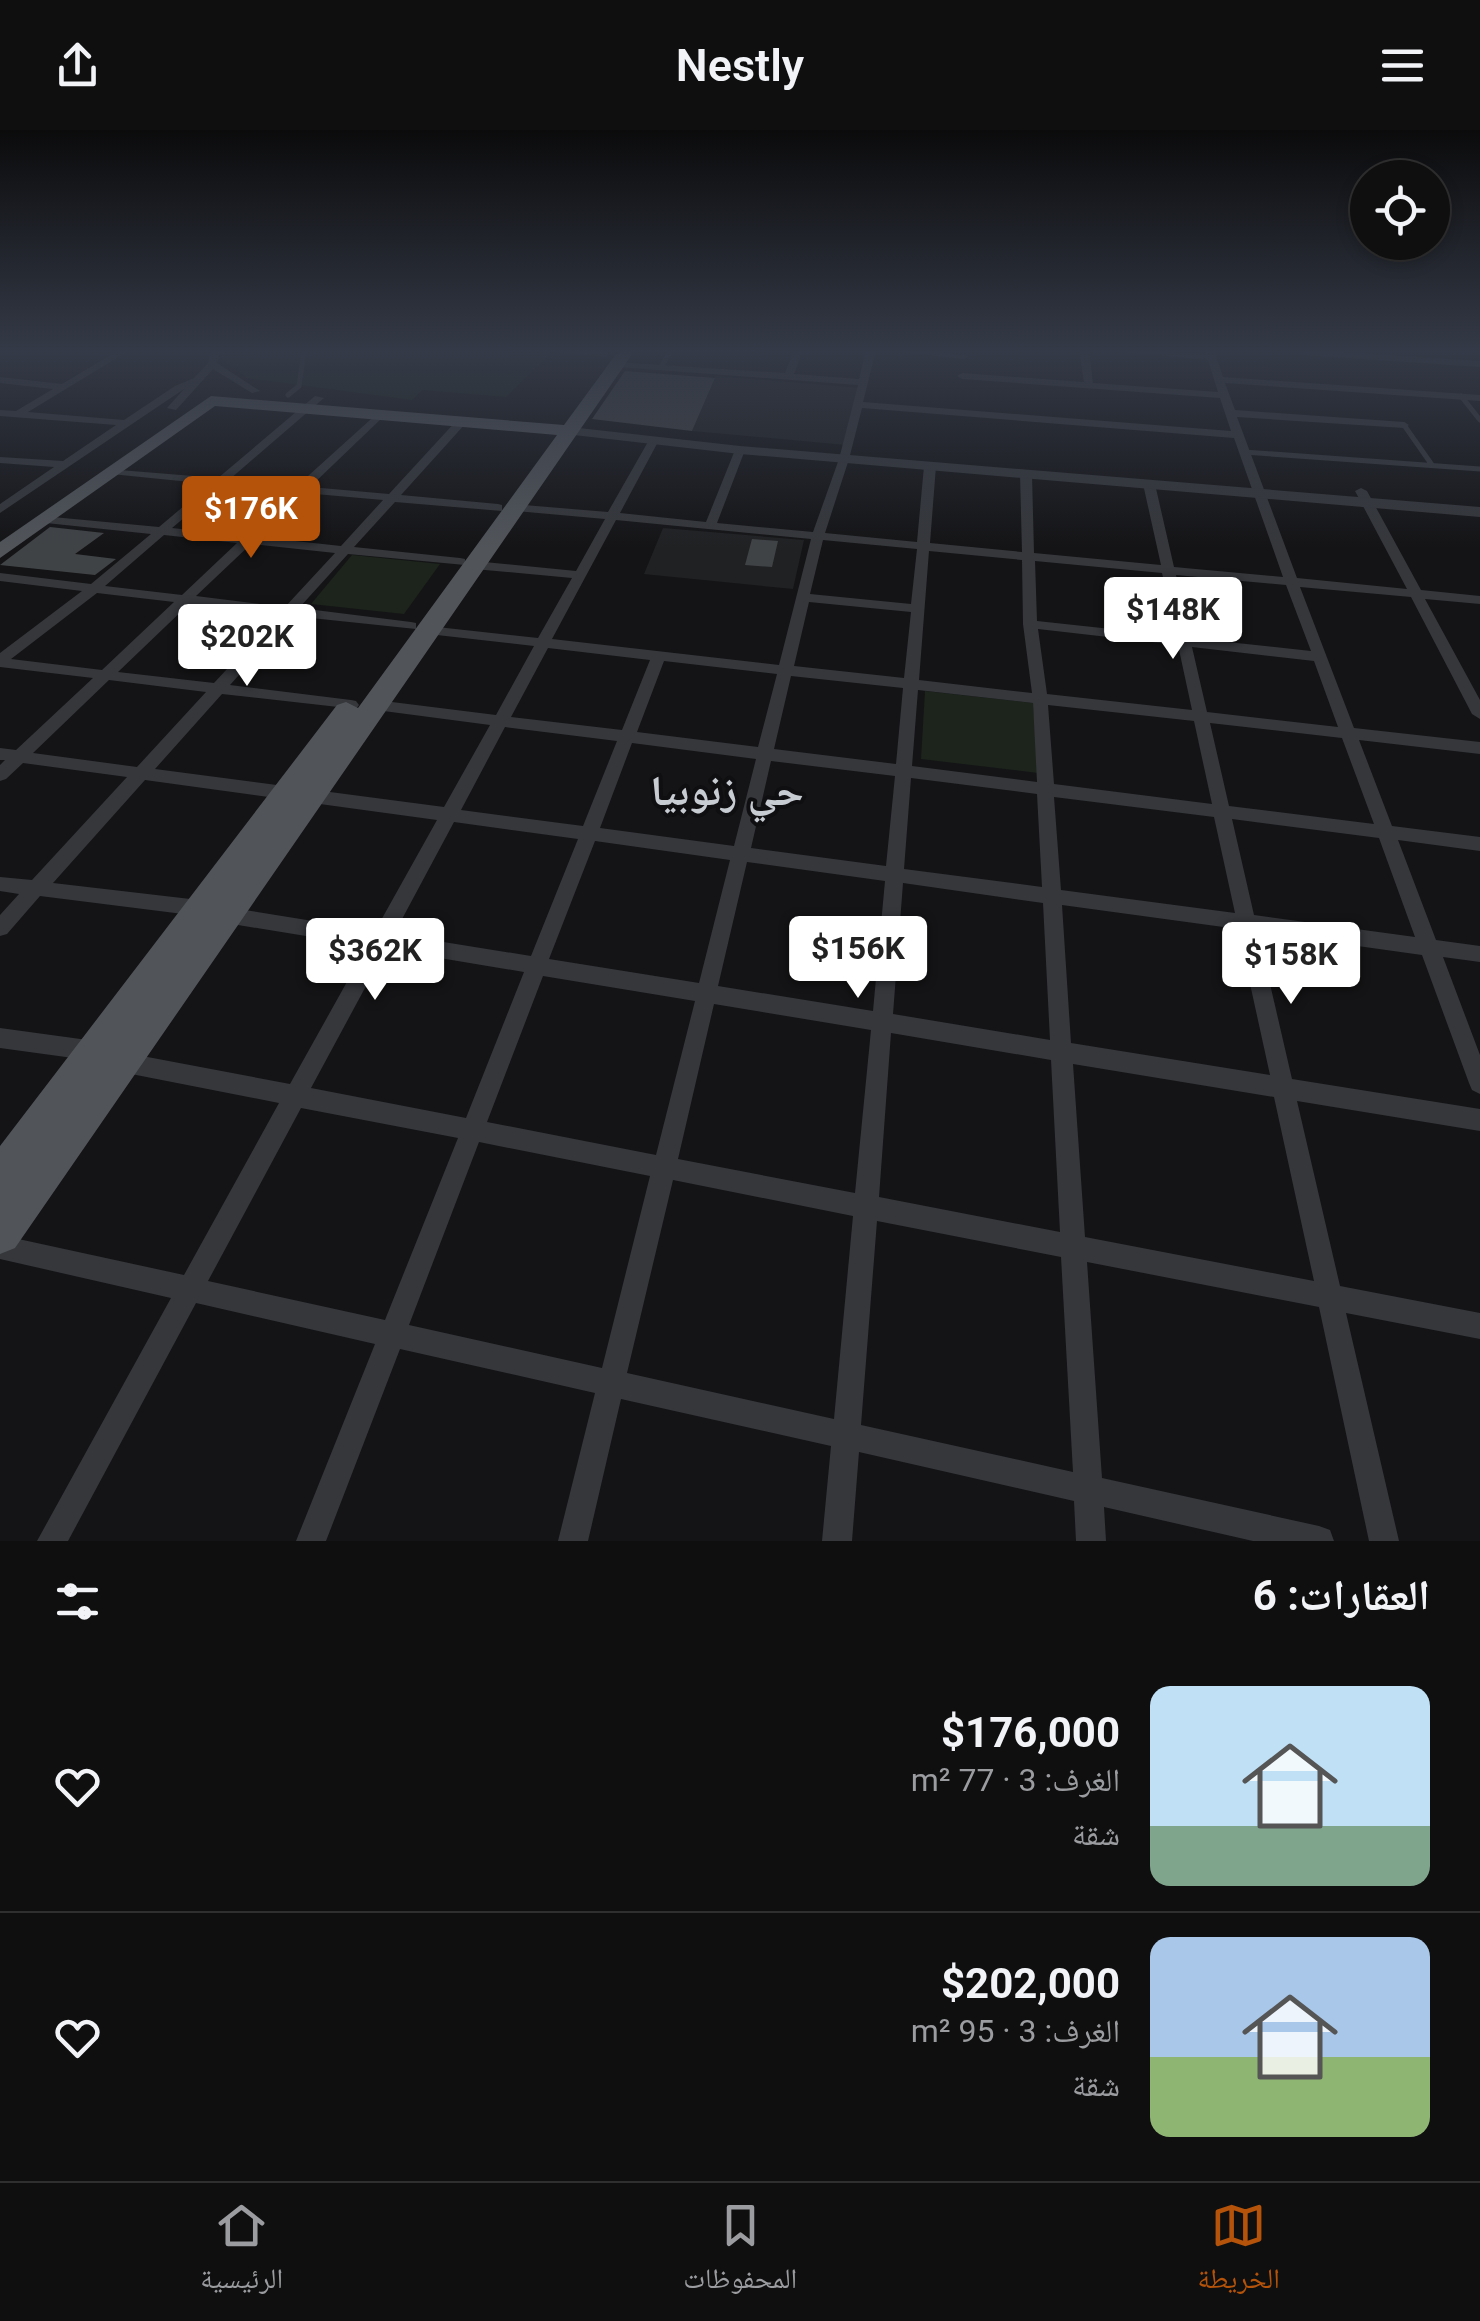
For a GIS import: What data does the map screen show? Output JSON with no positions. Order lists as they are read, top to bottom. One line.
{"districts":["حي زنوبيا"],"page":{"header":"Nestly","price":["$176K","$148K","$202K","$156K","$362K","$158K"],"heading":"العقارات: 6","list":[{"name":"$176,000","note":"الغرف: 3 · 77 m² · شقة"},{"name":"$202,000","note":"الغرف: 3 · 95 m² · شقة"}],"tabs":["الخريطة","المحفوظات","الرئيسية"]}}
